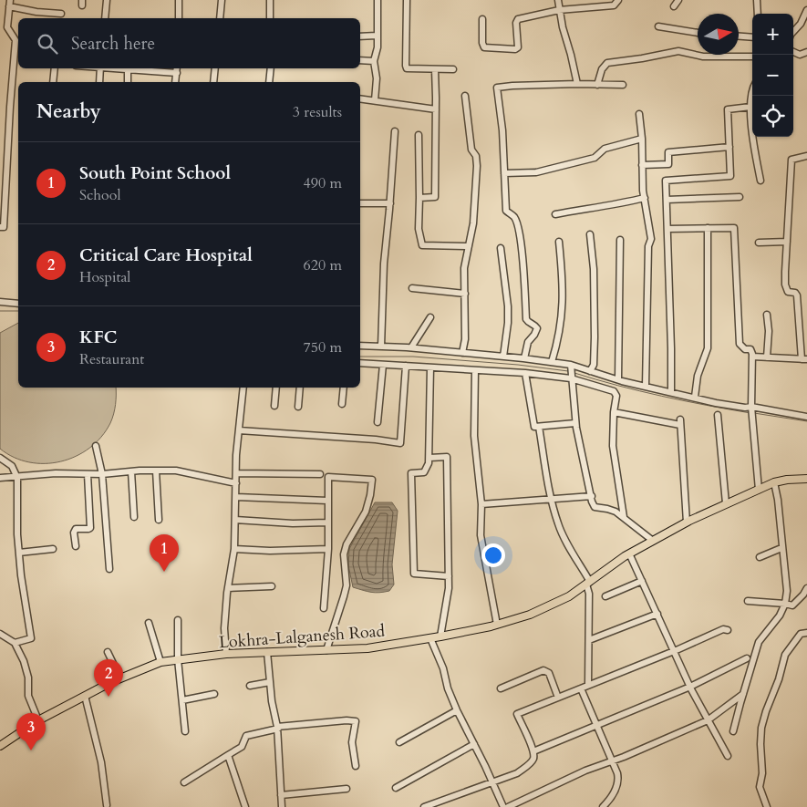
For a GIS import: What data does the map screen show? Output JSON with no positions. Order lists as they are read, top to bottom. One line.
{"streets":{"main road":["Lokhra-Lalganesh Road"]},"north":"right","page":{"map_buttons":["+","−"],"search":"Search here","heading":["Nearby","3 results"],"list":[{"mark":"1","name":"South Point School","note":"School","value":"490 m"},{"mark":"2","name":"Critical Care Hospital","note":"Hospital","value":"620 m"},{"mark":"3","name":"KFC","note":"Restaurant","value":"750 m"}],"pins":["1","2","3"]}}
